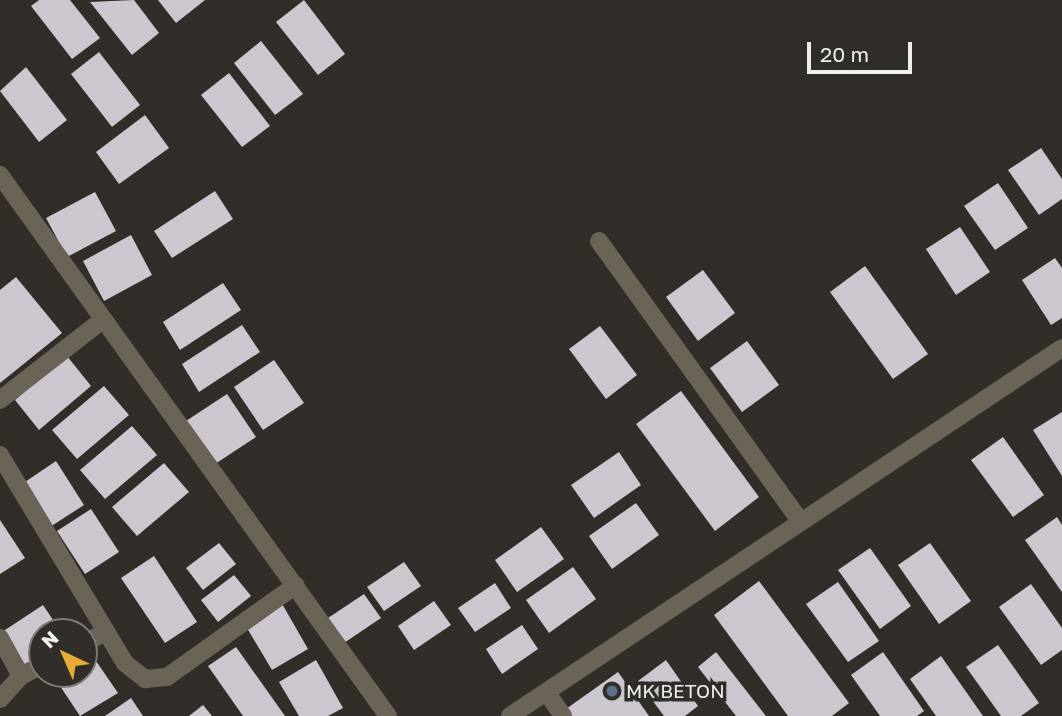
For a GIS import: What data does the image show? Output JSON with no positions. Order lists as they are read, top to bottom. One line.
{"places":["MK BETON"],"scale_bar":"20 m","north":"top left"}
